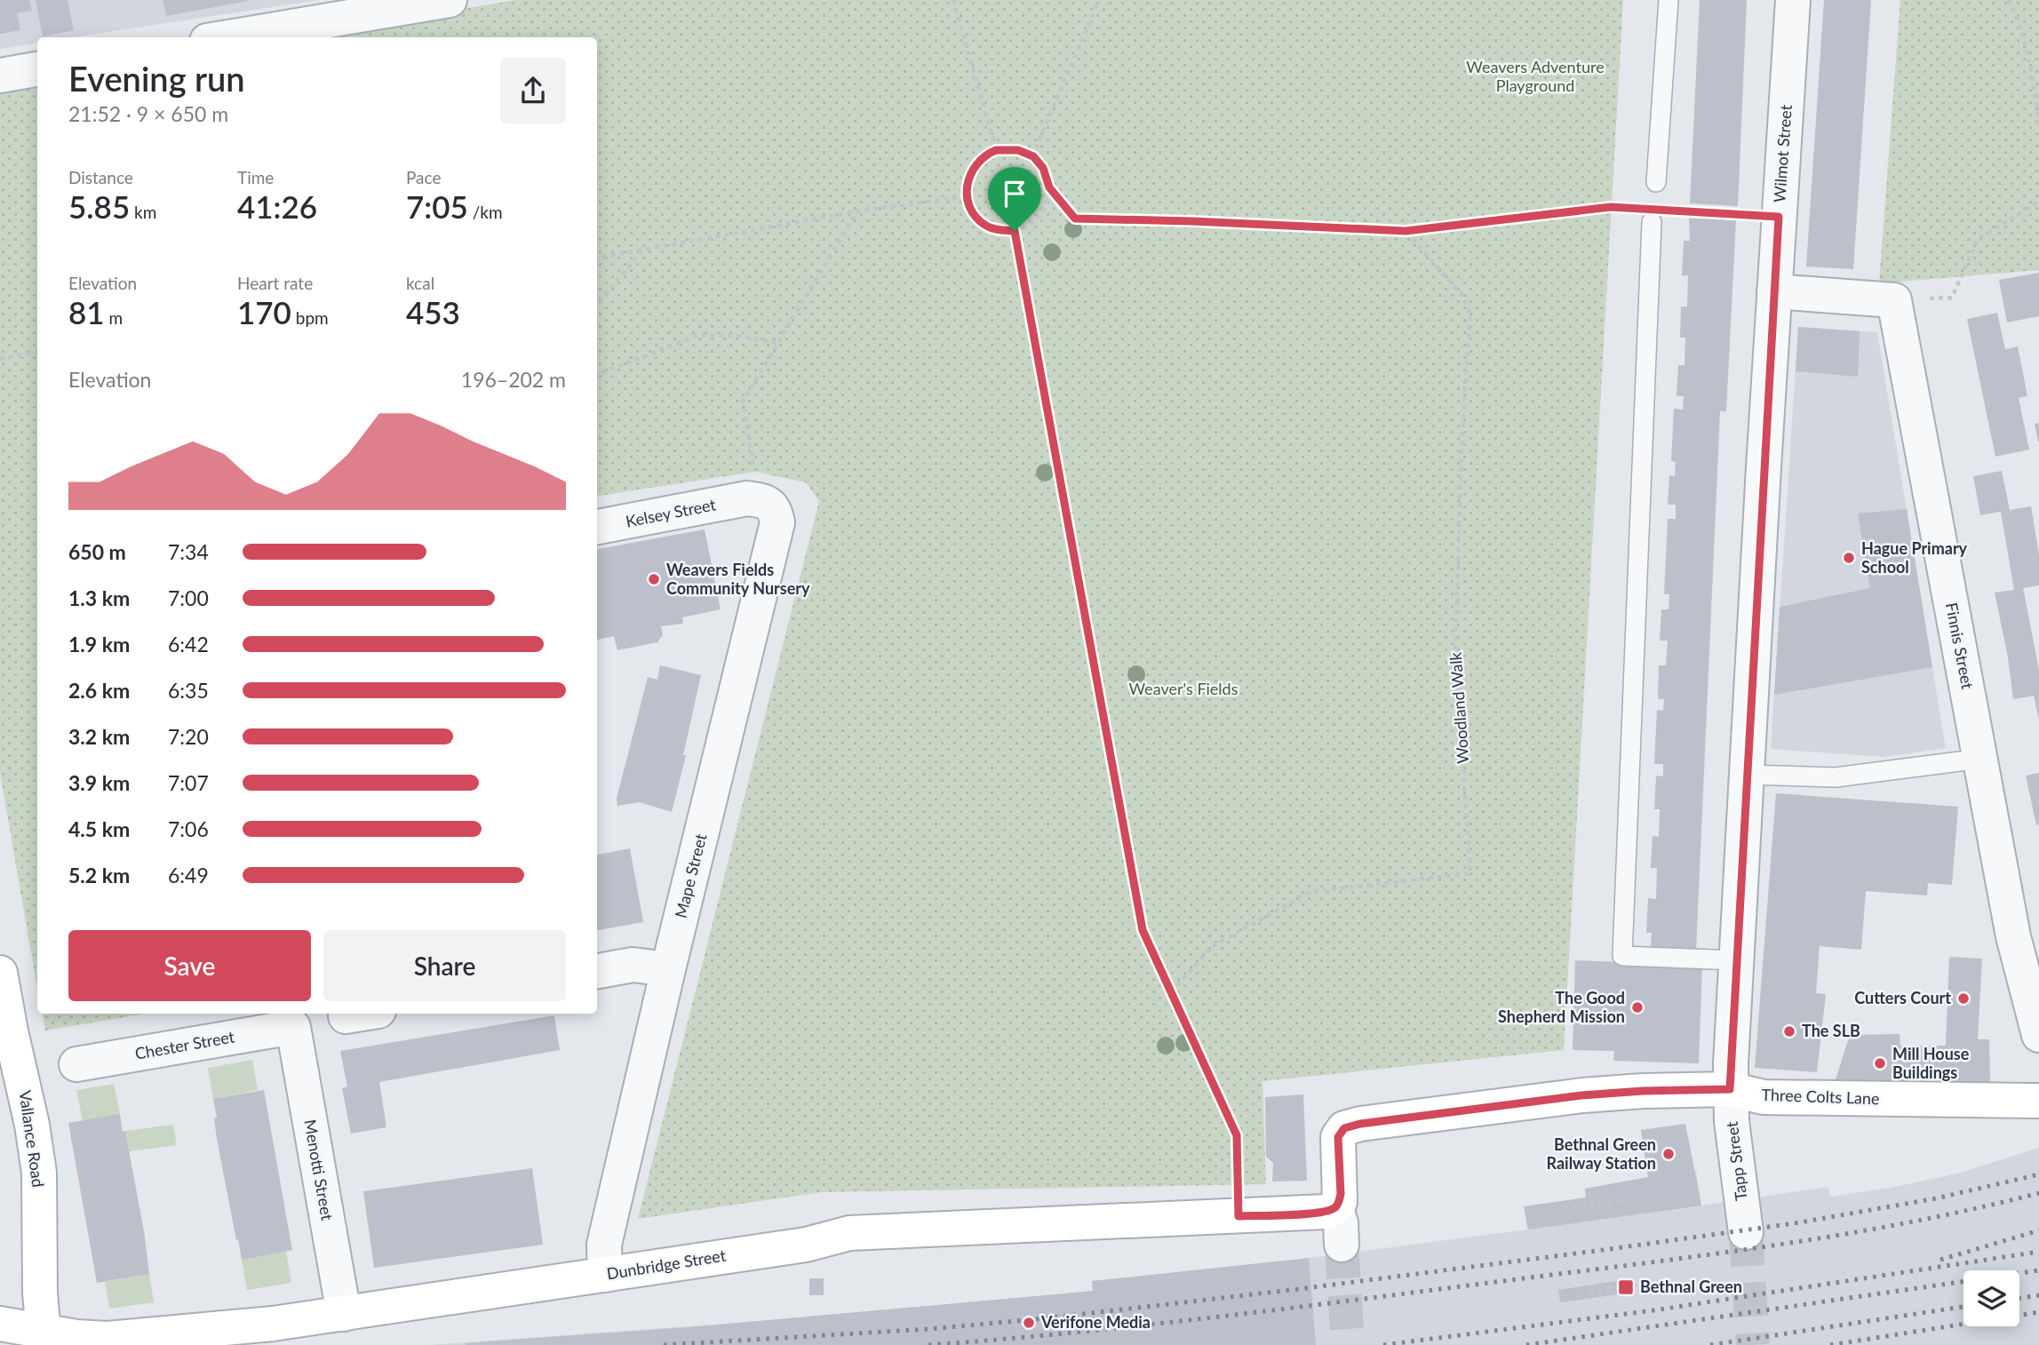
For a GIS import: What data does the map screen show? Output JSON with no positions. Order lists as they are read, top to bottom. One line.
{"streets":{"main road":["Three Colts Lane","Vallance Road","Dunbridge Street"],"street":["Wilmot Street","Kelsey Street","Finnis Street","Mape Street","Chester Street","Tapp Street","Menotti Street"],"path":["Woodland Walk"]},"crossings":[["Wilmot Street","Finnis Street"],["Wilmot Street","Three Colts Lane"],["Wilmot Street","Tapp Street"],["Kelsey Street","Mape Street"],["Mape Street","Dunbridge Street"],["Chester Street","Menotti Street"],["Three Colts Lane","Tapp Street"],["Three Colts Lane","Dunbridge Street"],["Vallance Road","Dunbridge Street"],["Menotti Street","Dunbridge Street"]],"parks":["Weavers Adventure Playground","Weaver's Fields"],"places":{"other":["Hague Primary School","Weavers Fields Community Nursery","Cutters Court","The Good Shepherd Mission","The SLB","Mill House Buildings","Bethnal Green Railway Station","Verifone Media"],"transit":["Bethnal Green"]},"page":{"heading":["Evening run","21:52 · 9 × 650 m"],"stats":[["Distance","5.85 km"],["Time","41:26"],["Pace","7:05 /km"],["Elevation","81 m"],["Heart rate","170 bpm"],["kcal","453"]],"chart":["Elevation","196–202 m"],"list":[{"name":"650 m","note":"7:34"},{"name":"1.3 km","note":"7:00"},{"name":"1.9 km","note":"6:42"},{"name":"2.6 km","note":"6:35"},{"name":"3.2 km","note":"7:20"},{"name":"3.9 km","note":"7:07"},{"name":"4.5 km","note":"7:06"},{"name":"5.2 km","note":"6:49"}],"buttons":["Save","Share"]}}
